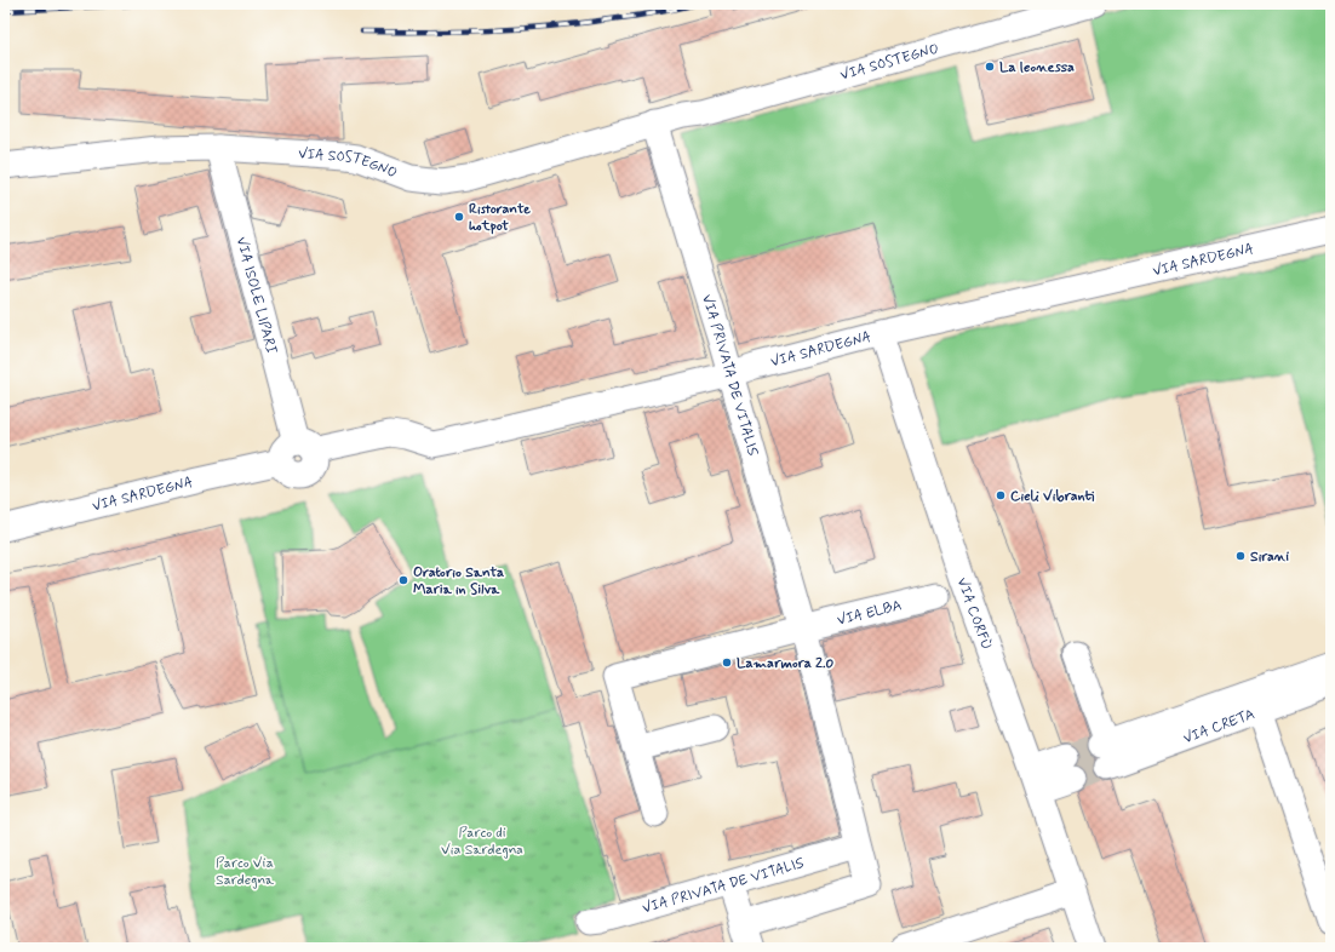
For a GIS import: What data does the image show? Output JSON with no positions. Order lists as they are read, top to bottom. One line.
{"streets":{"street":["VIA SOSTEGNO","VIA SARDEGNA","VIA ISOLE LIPARI","VIA PRIVATA DE VITALIS","VIA ELBA","VIA CORFÙ","VIA CRETA"]},"crossings":[["VIA SOSTEGNO","VIA ISOLE LIPARI"],["VIA SOSTEGNO","VIA PRIVATA DE VITALIS"],["VIA SARDEGNA","VIA ISOLE LIPARI"],["VIA SARDEGNA","VIA PRIVATA DE VITALIS"],["VIA SARDEGNA","VIA CORFÙ"],["VIA PRIVATA DE VITALIS","VIA ELBA"]],"parks":["Parco di Via Sardegna","Parco Via Sardegna"],"places":["La leonessa","Ristorante hotpot","Cieli Vibranti","Sirani","Oratorio Santa Maria in Silva","Lamarmora 2.0"]}
